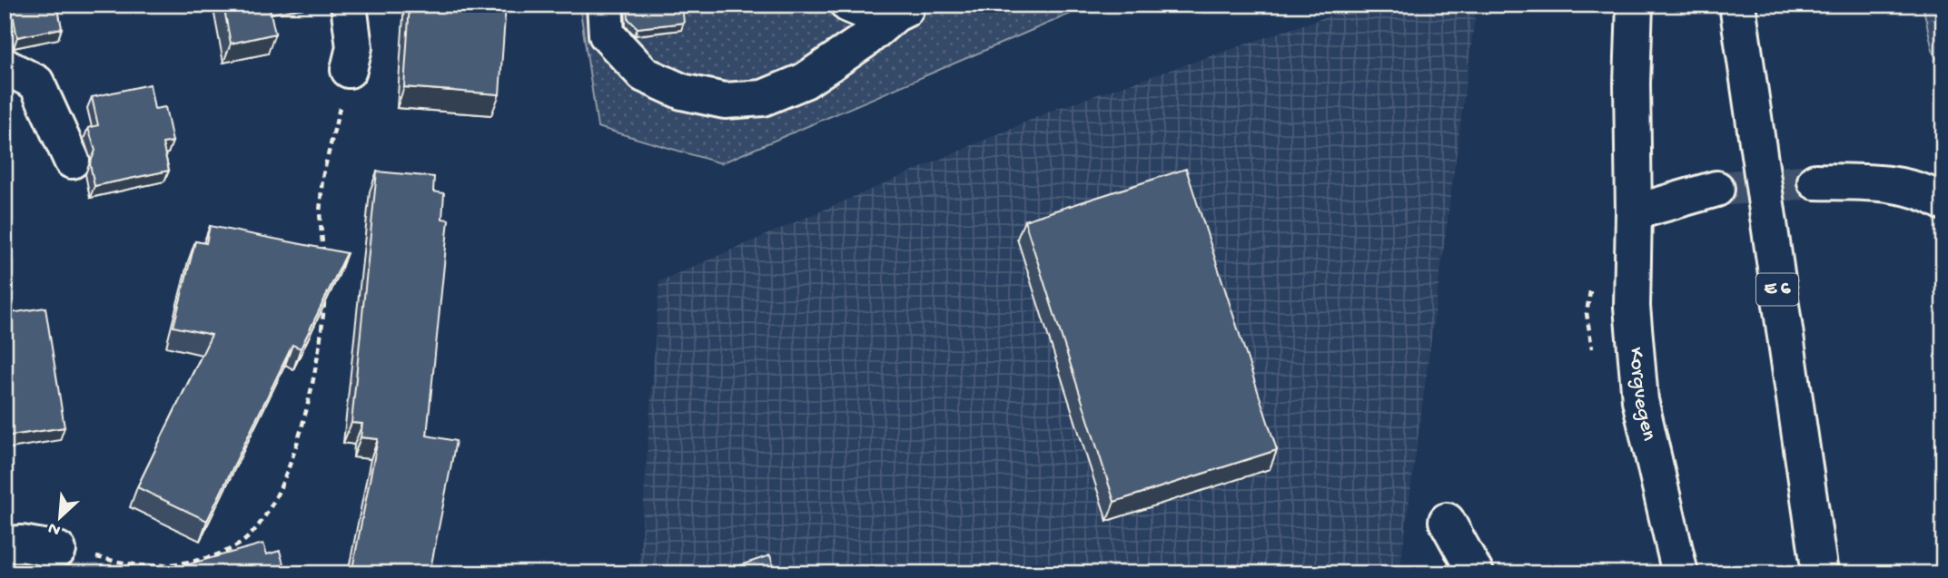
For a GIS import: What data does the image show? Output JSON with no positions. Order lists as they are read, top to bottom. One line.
{"streets":{"main road":["E 6","Korgvegen"]},"north":"bottom left"}
